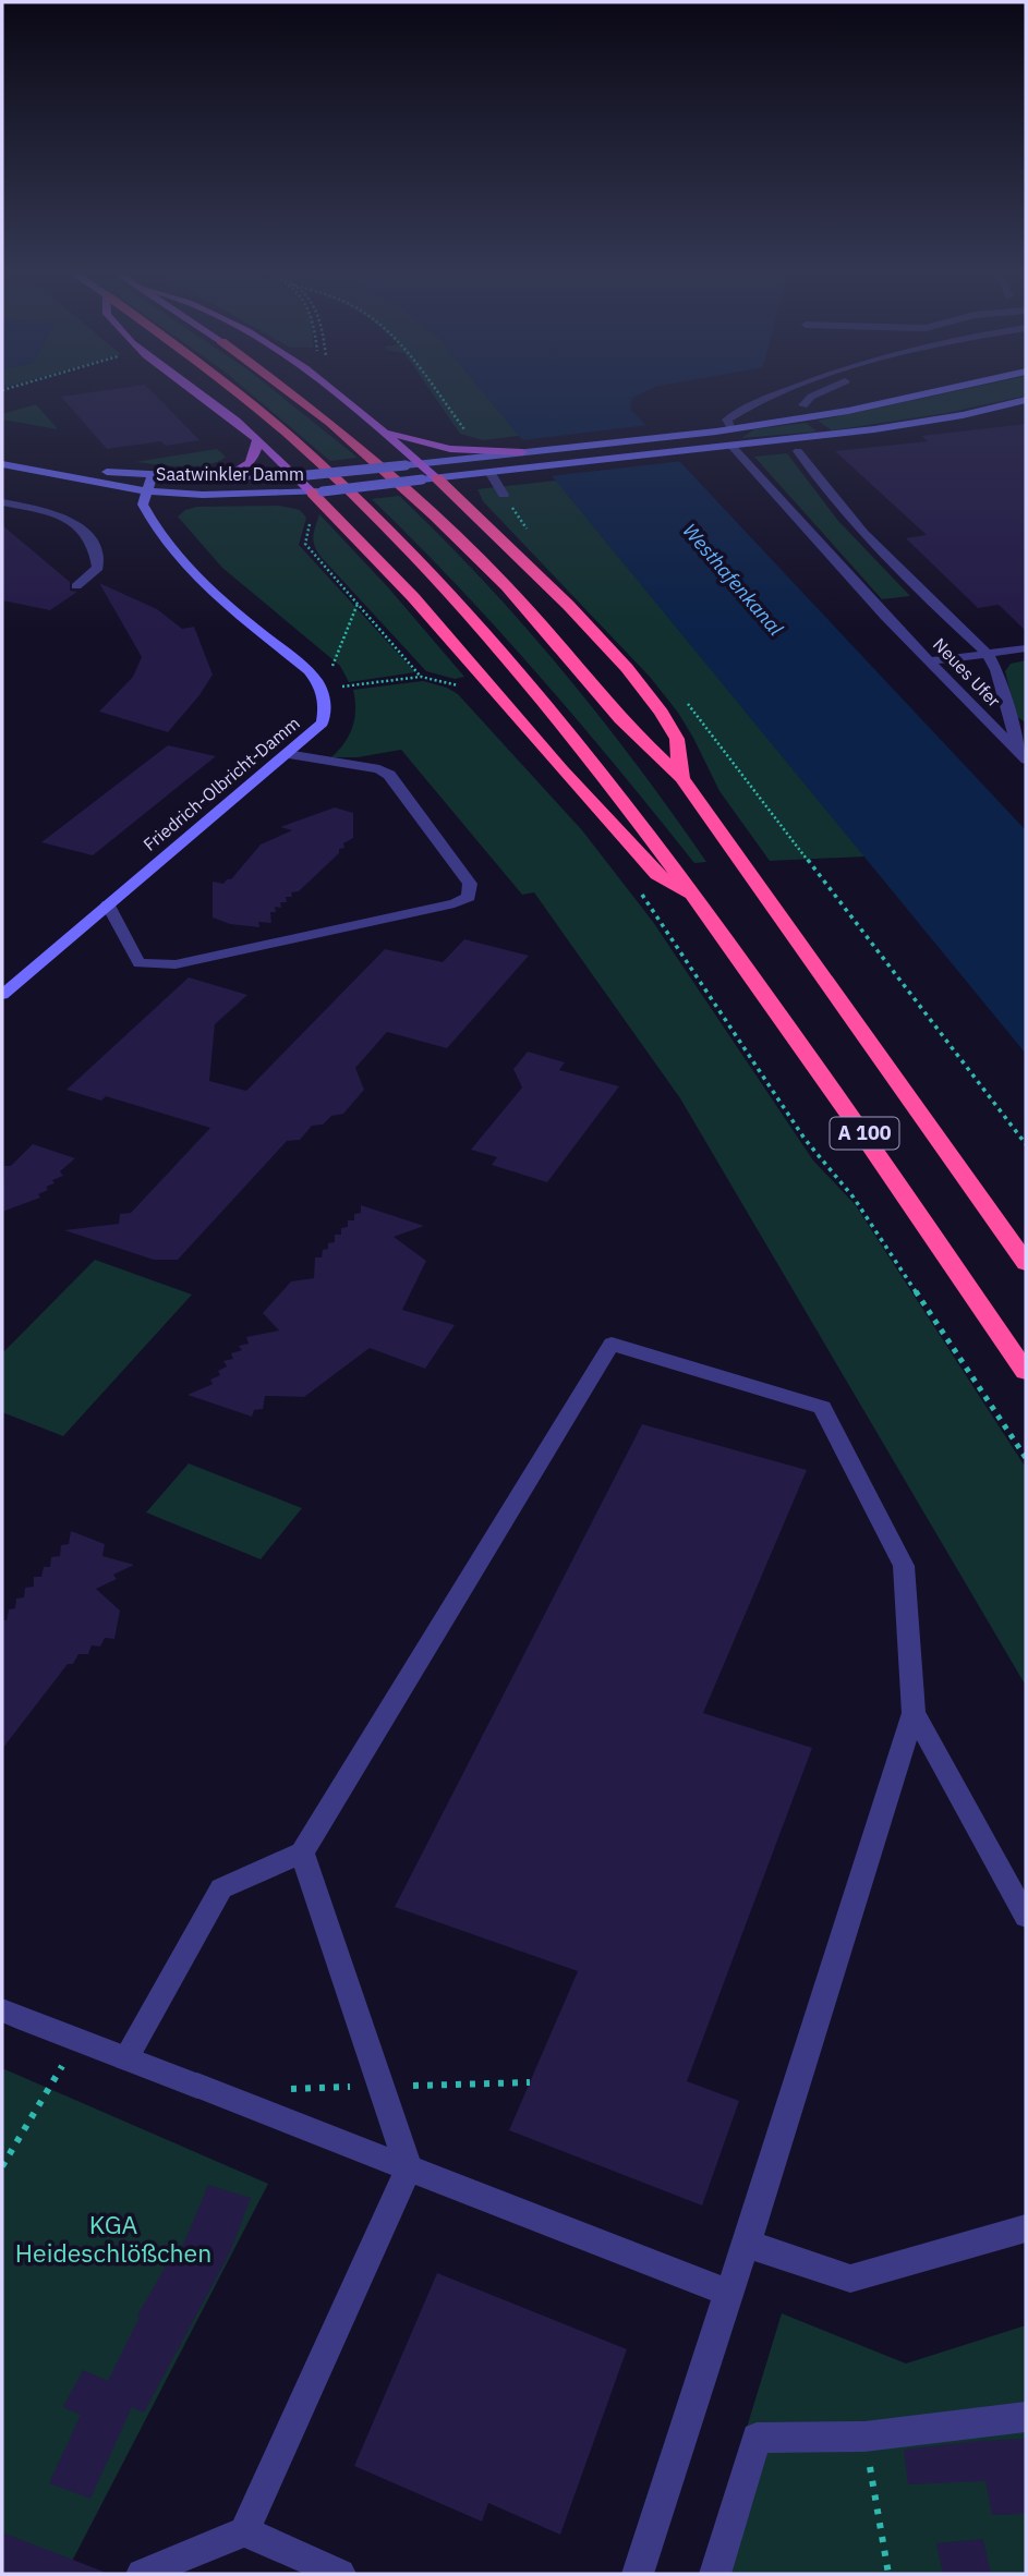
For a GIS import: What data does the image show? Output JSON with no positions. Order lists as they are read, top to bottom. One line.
{"streets":{"highway":["A 100"],"main road":["Saatwinkler Damm","Friedrich-Olbricht-Damm"],"street":["Neues Ufer"]},"crossings":[["Saatwinkler Damm","Neues Ufer"]],"water":["Westhafenkanal"],"parks":["KGA Heideschlößchen"]}
